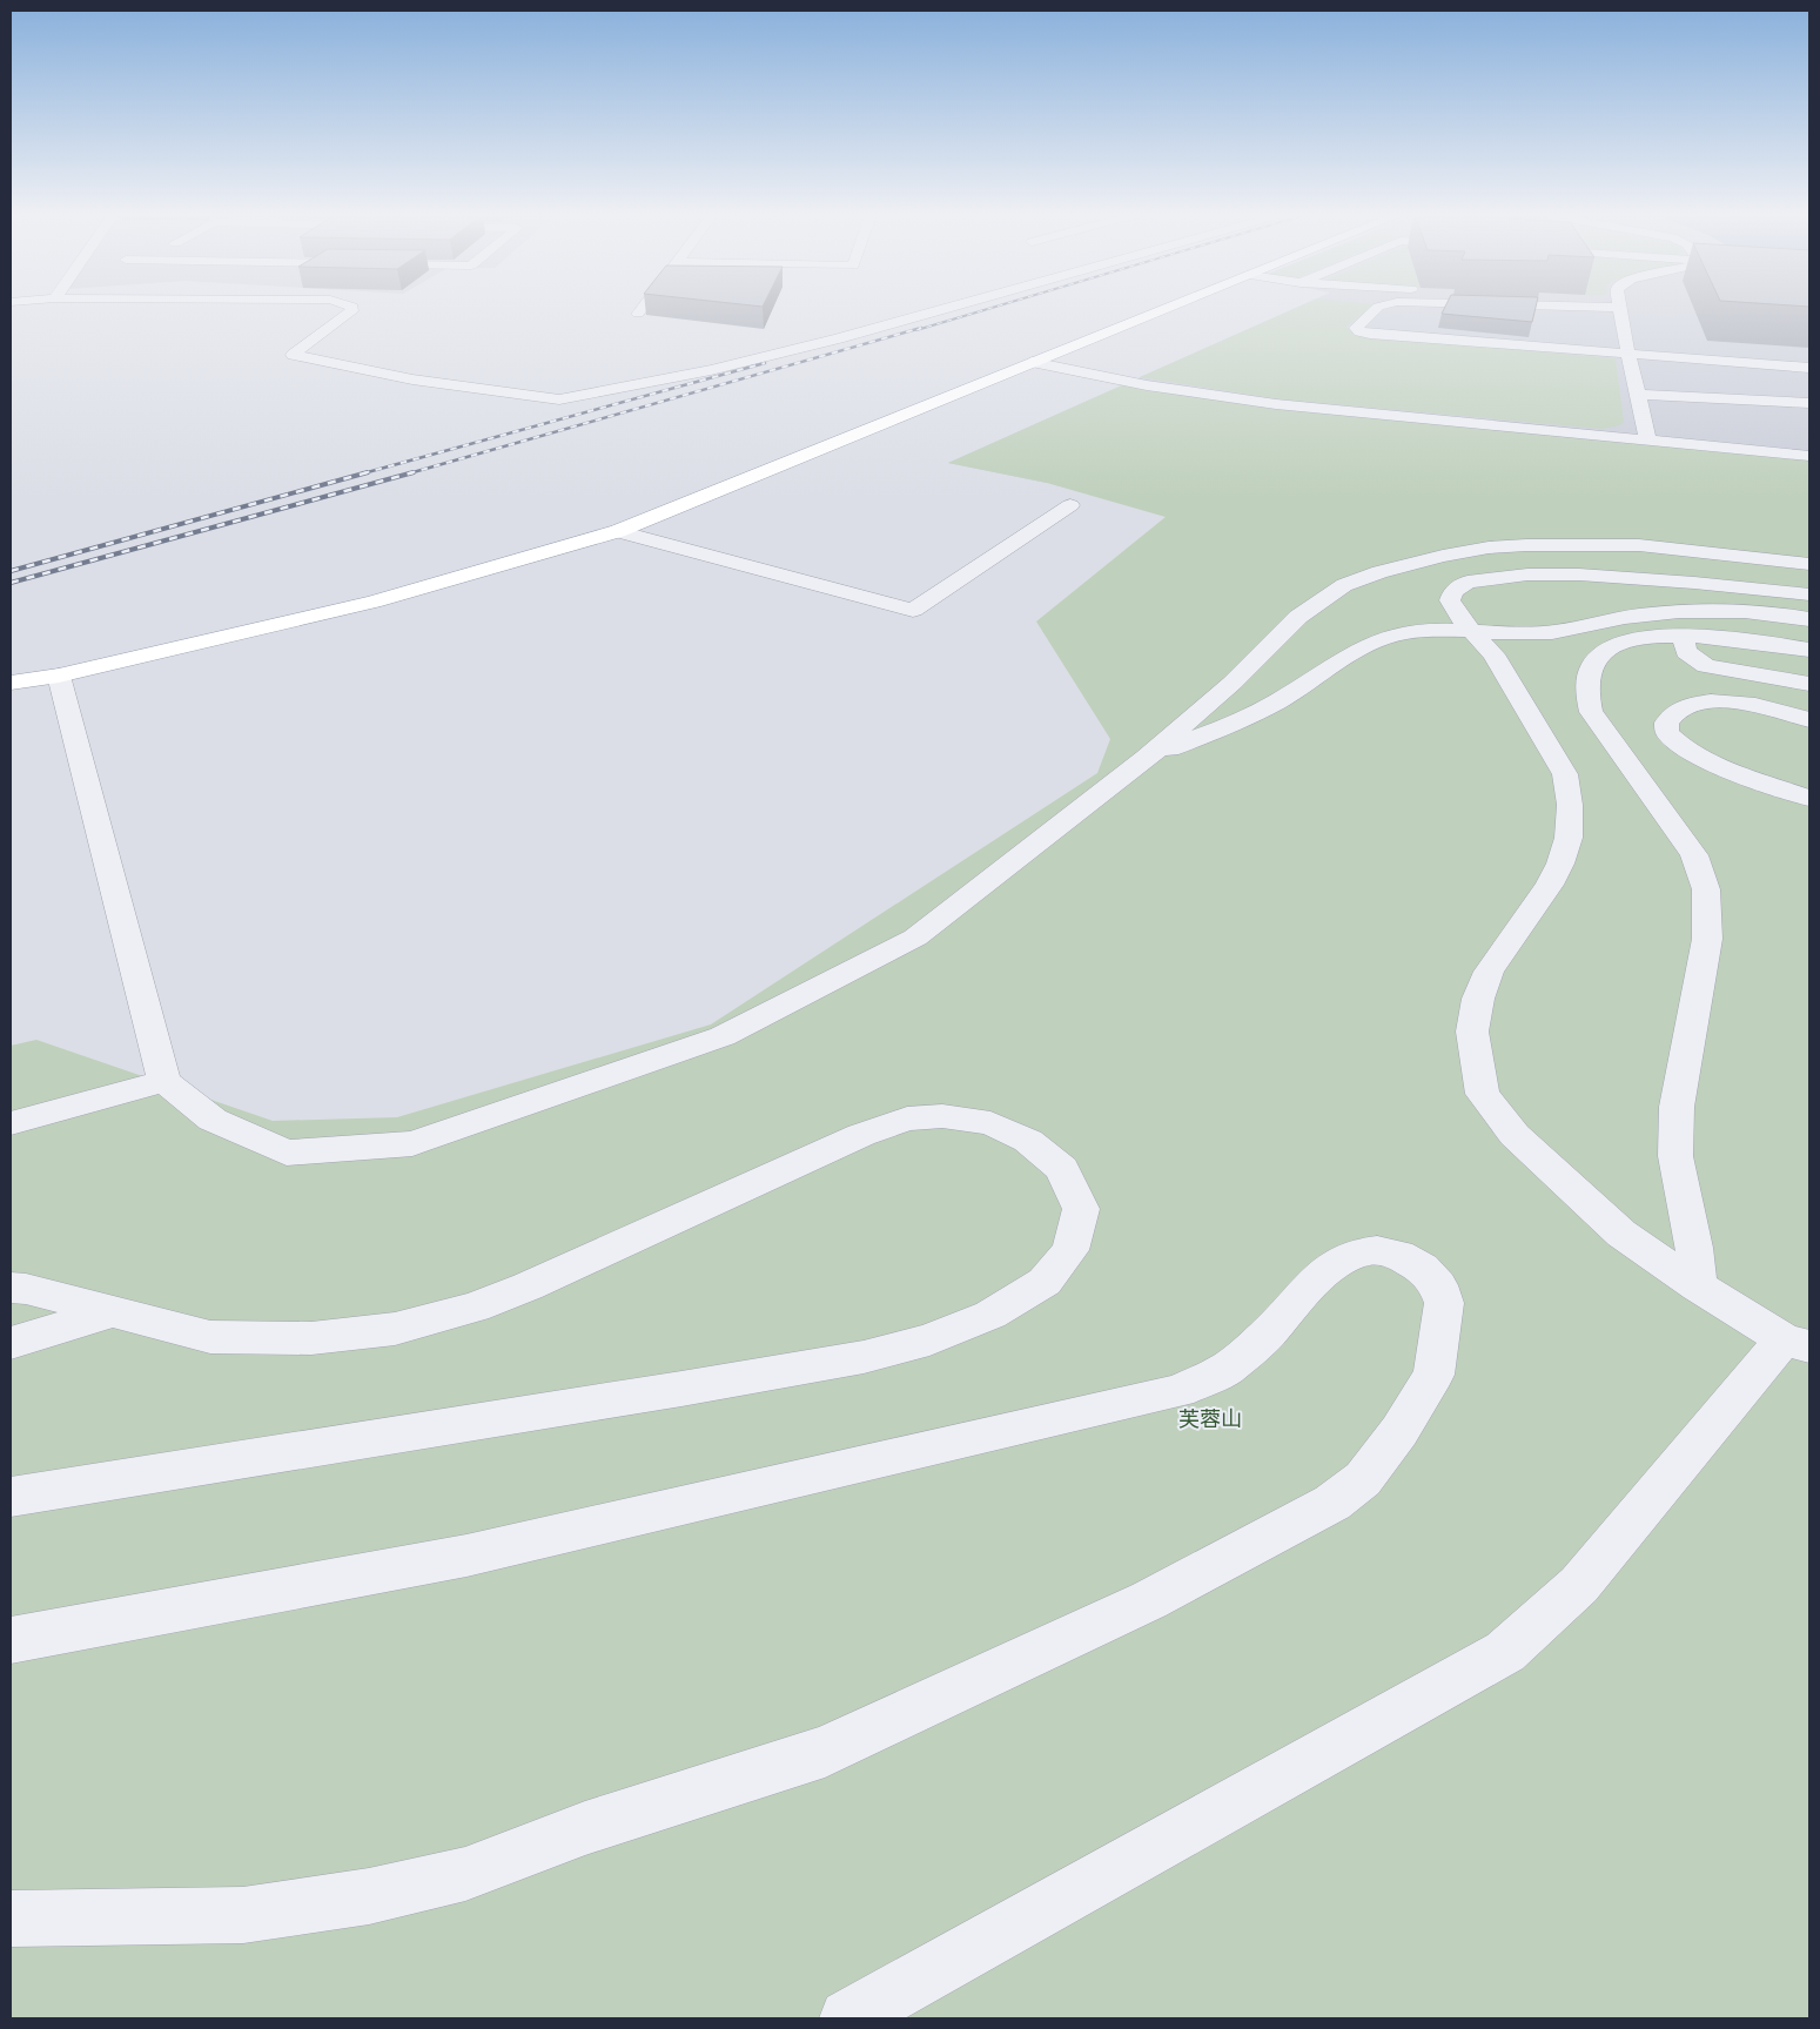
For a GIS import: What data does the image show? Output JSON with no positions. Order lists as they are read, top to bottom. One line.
{"parks":["芙蓉山"]}
